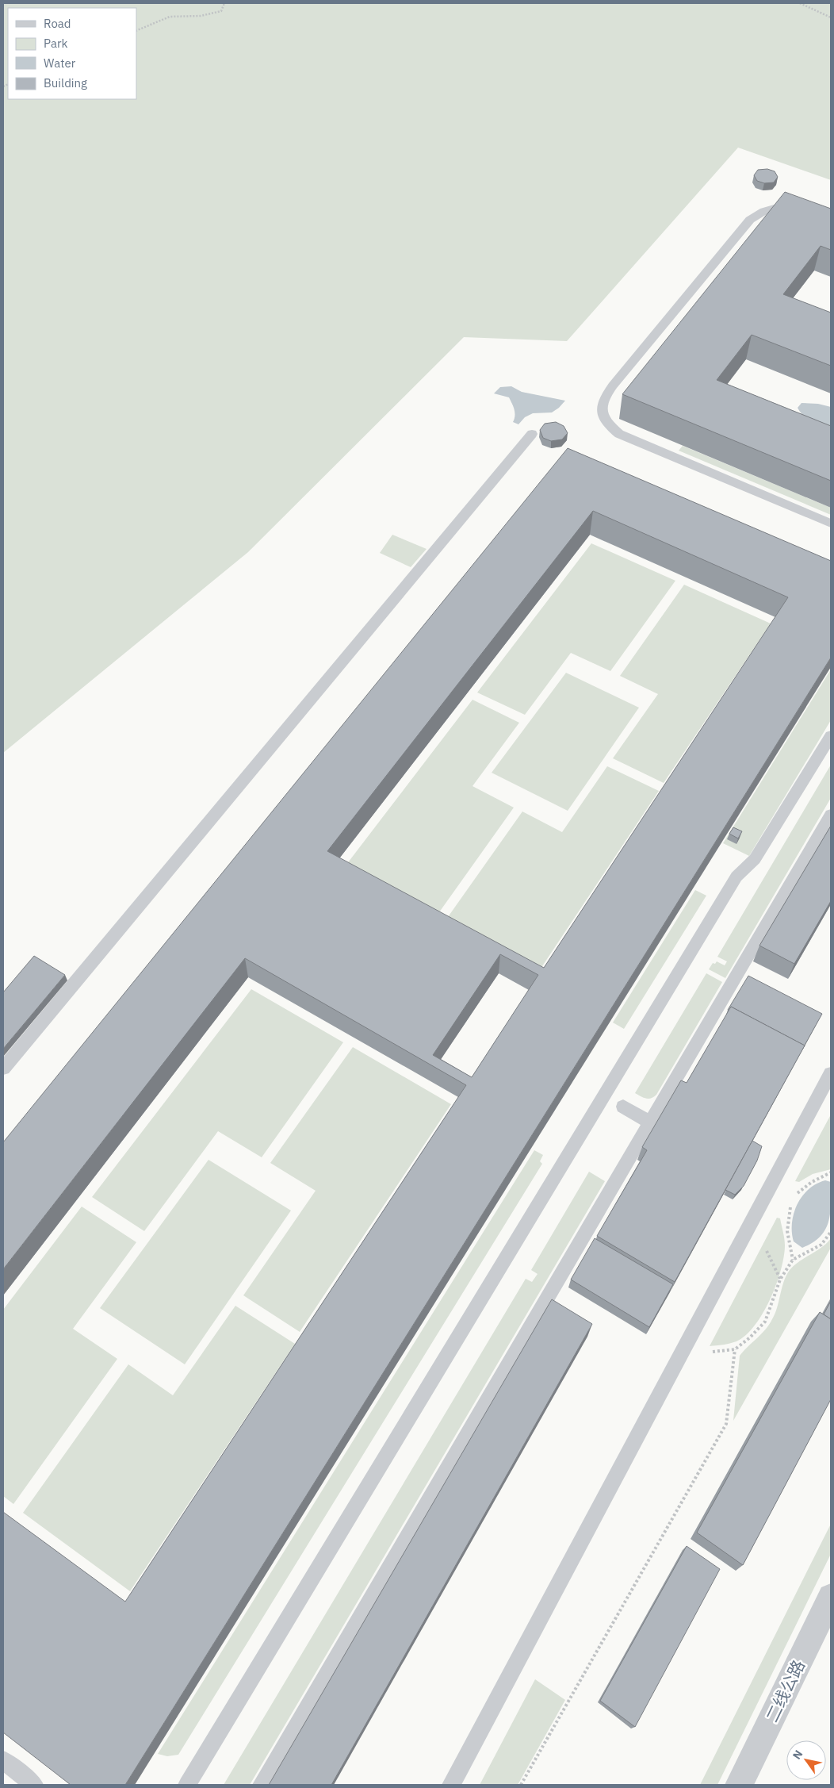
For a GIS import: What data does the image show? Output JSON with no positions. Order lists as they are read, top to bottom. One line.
{"streets":{"street":["二线公路"]},"legend":["Road","Park","Water","Building"],"north":"top left"}
